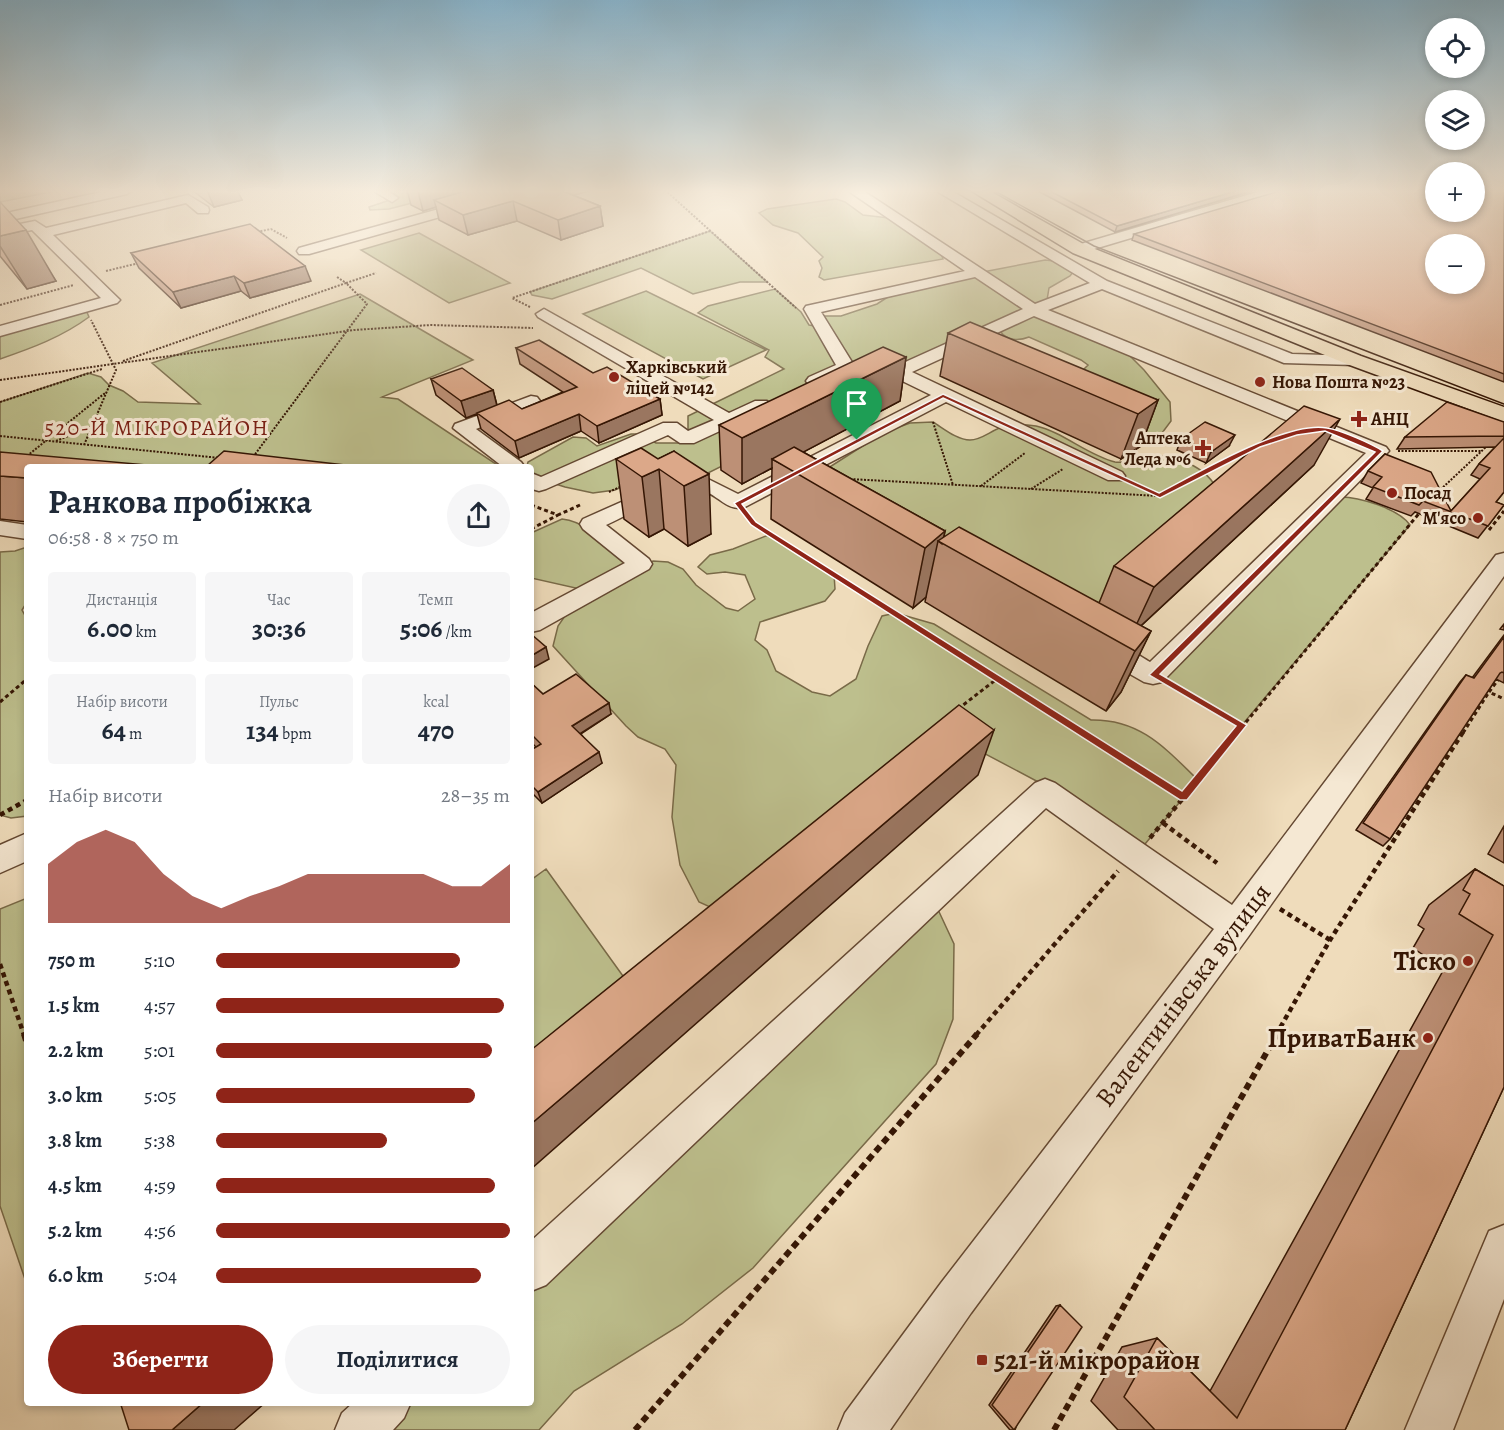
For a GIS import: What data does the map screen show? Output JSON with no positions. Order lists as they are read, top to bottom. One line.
{"streets":{"street":["Валентинівська вулиця"]},"districts":["520-Й МІКРОРАЙОН"],"places":{"other":["Харківський ліцей №142","Нова Пошта №23","Посад","М'ясо","Тіско","ПриватБанк"],"health":["АНЦ","Аптека Леда №6"],"transit":["521-й мікрорайон"]},"page":{"map_buttons":["+","−"],"heading":["Ранкова пробіжка","06:58 · 8 × 750 m"],"stats":[["Дистанція","6.00 km"],["Час","30:36"],["Темп","5:06 /km"],["Набір висоти","64 m"],["Пульс","134 bpm"],["kcal","470"]],"chart":["Набір висоти","28–35 m"],"list":[{"name":"750 m","note":"5:10"},{"name":"1.5 km","note":"4:57"},{"name":"2.2 km","note":"5:01"},{"name":"3.0 km","note":"5:05"},{"name":"3.8 km","note":"5:38"},{"name":"4.5 km","note":"4:59"},{"name":"5.2 km","note":"4:56"},{"name":"6.0 km","note":"5:04"}],"buttons":["Зберегти","Поділитися"]}}
